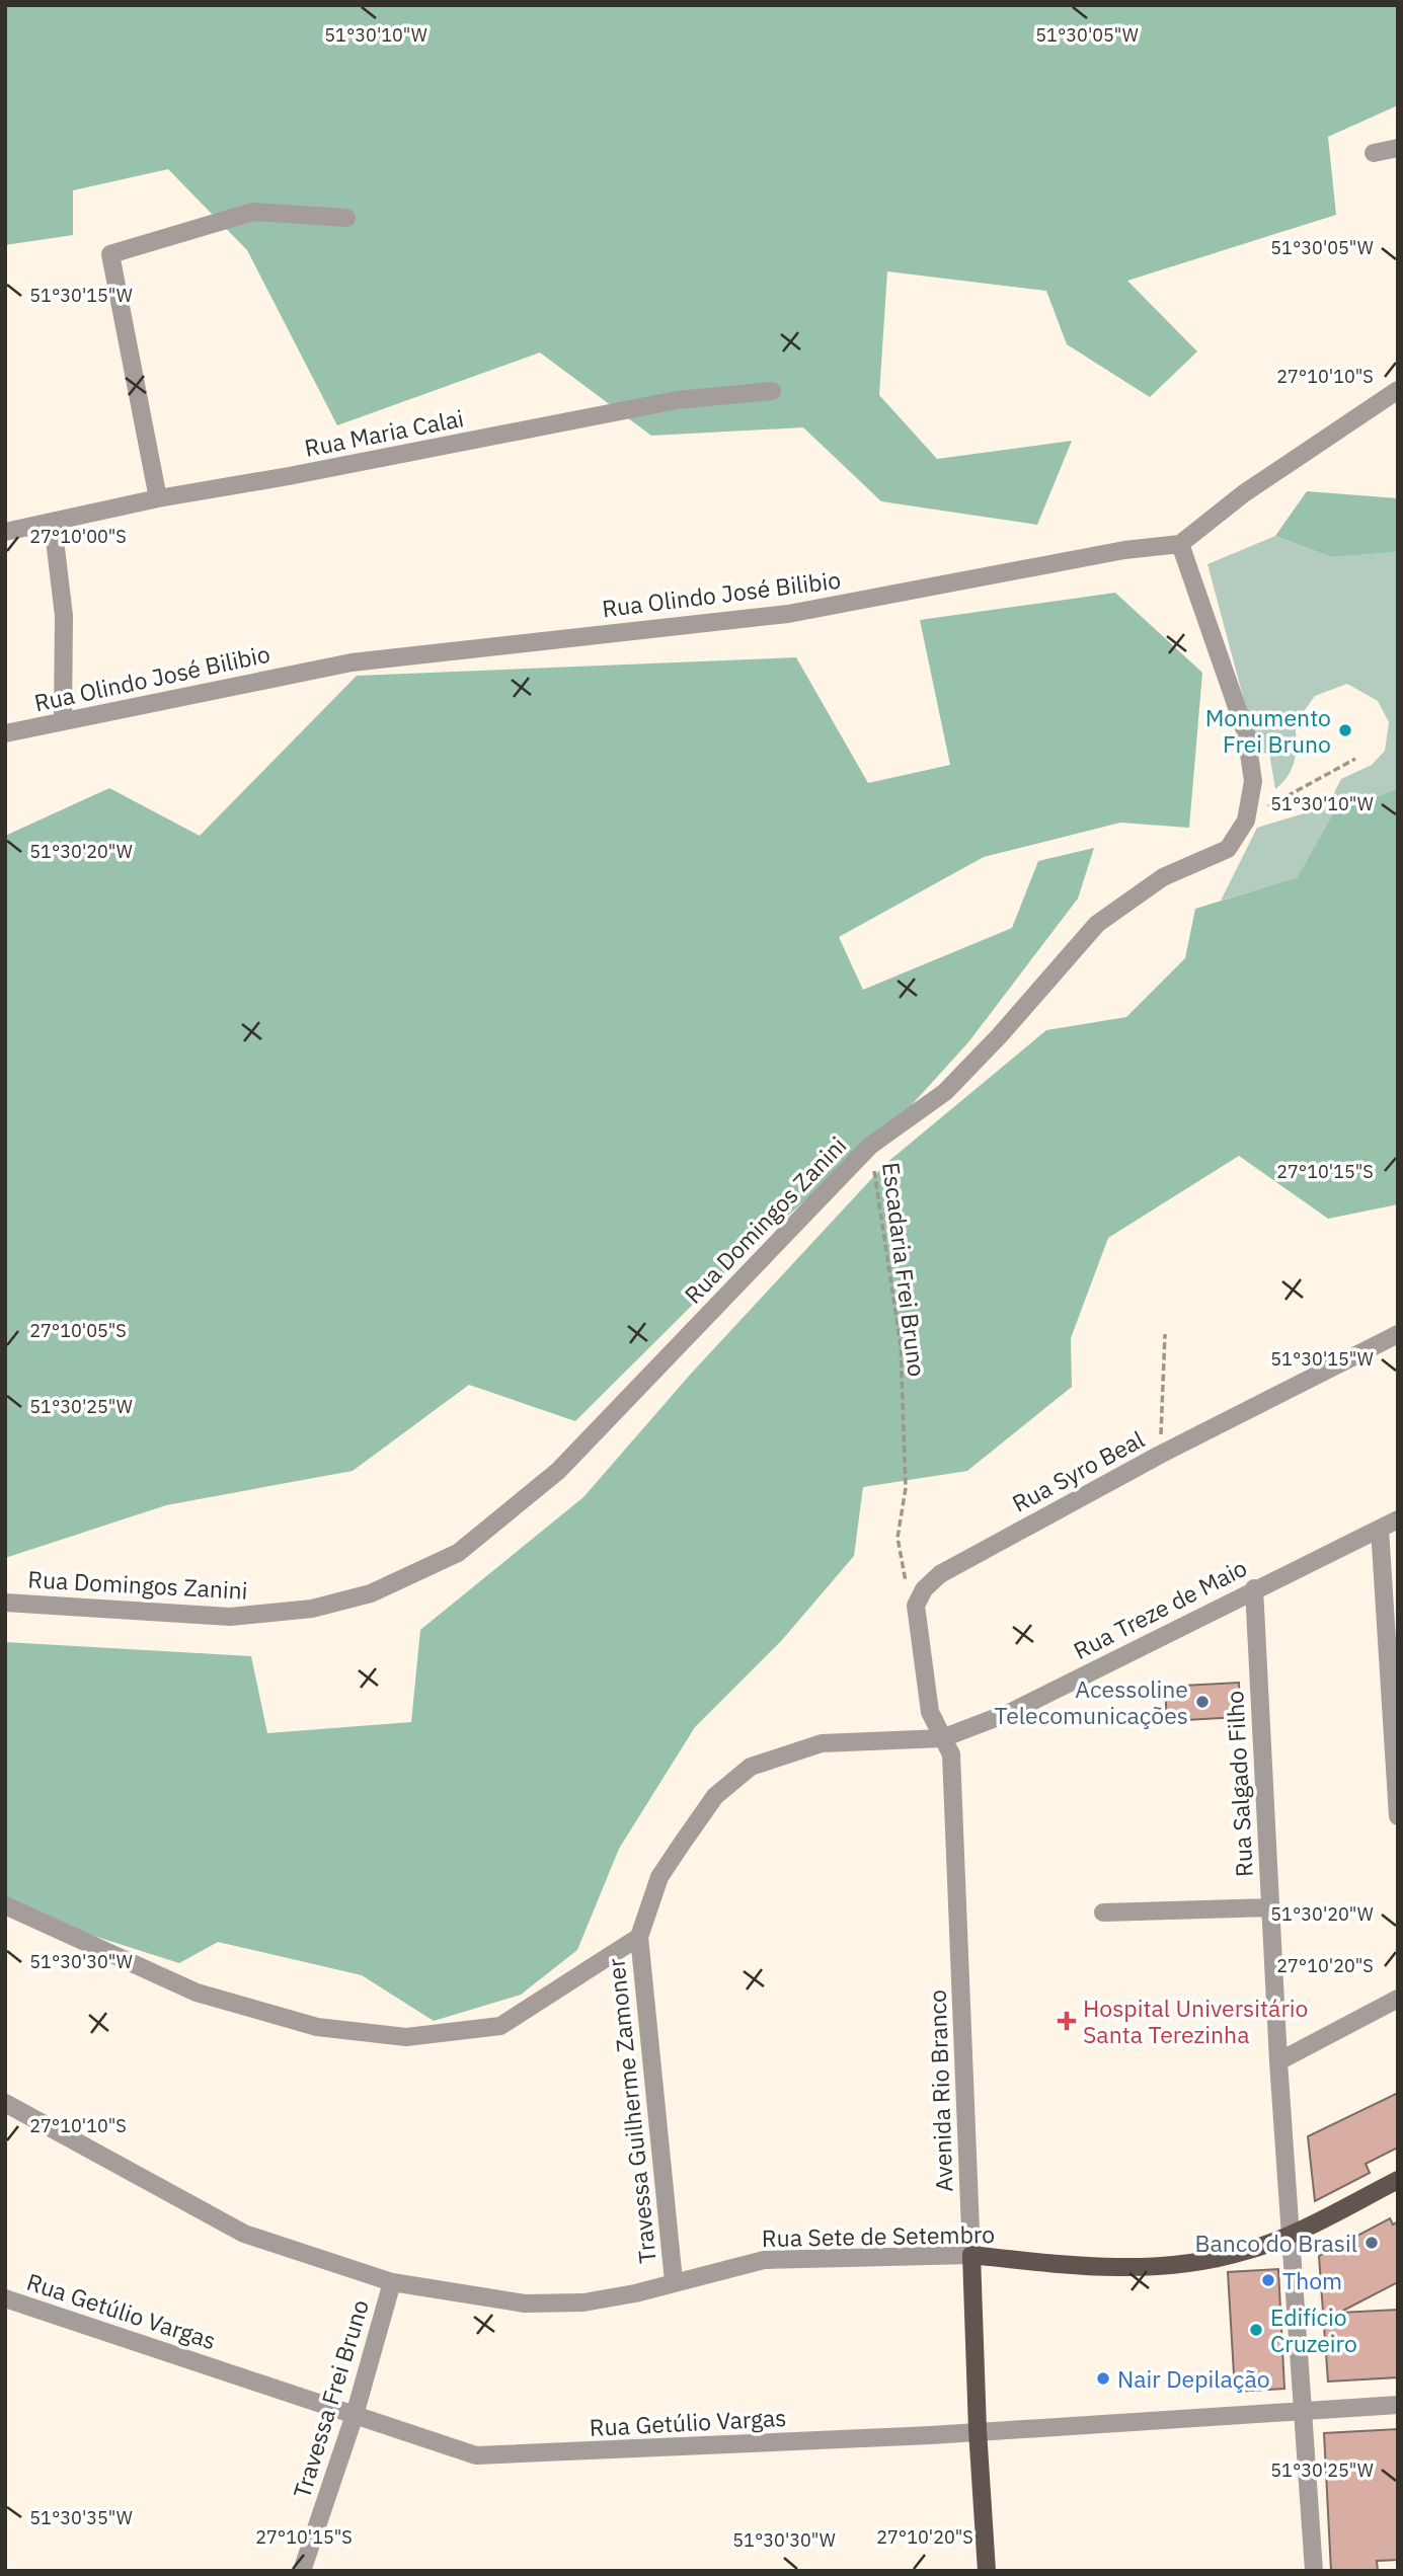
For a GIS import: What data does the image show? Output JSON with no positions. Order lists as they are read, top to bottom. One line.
{"streets":{"main road":["Avenida Rio Branco","Rua Sete de Setembro"],"street":["Rua Maria Calai","Rua Olindo José Bilibio","Rua Domingos Zanini","Rua Syro Beal","Rua Treze de Maio","Rua Salgado Filho","Travessa Guilherme Zamoner","Rua Getúlio Vargas","Travessa Frei Bruno"],"path":["Escadaria Frei Bruno"]},"crossings":[["Rua Olindo José Bilibio","Rua Domingos Zanini"],["Rua Domingos Zanini","Escadaria Frei Bruno"],["Escadaria Frei Bruno","Rua Syro Beal"],["Rua Treze de Maio","Rua Salgado Filho"],["Rua Treze de Maio","Avenida Rio Branco"],["Rua Treze de Maio","Travessa Guilherme Zamoner"],["Rua Salgado Filho","Rua Sete de Setembro"],["Rua Salgado Filho","Rua Getúlio Vargas"],["Avenida Rio Branco","Rua Sete de Setembro"],["Avenida Rio Branco","Rua Getúlio Vargas"],["Travessa Guilherme Zamoner","Rua Sete de Setembro"],["Rua Sete de Setembro","Travessa Frei Bruno"],["Rua Getúlio Vargas","Travessa Frei Bruno"]],"places":{"other":["Monumento Frei Bruno","Acessoline Telecomunicações","Banco do Brasil","Thom","Edifício Cruzeiro","Nair Depilação"],"health":["Hospital Universitário Santa Terezinha"]},"coordinates":["51°30'10\"W","51°30'05\"W","51°30'15\"W","27°10'10\"S","27°10'00\"S","51°30'20\"W","27°10'15\"S","27°10'05\"S","51°30'25\"W","51°30'30\"W","27°10'20\"S","51°30'35\"W"]}
